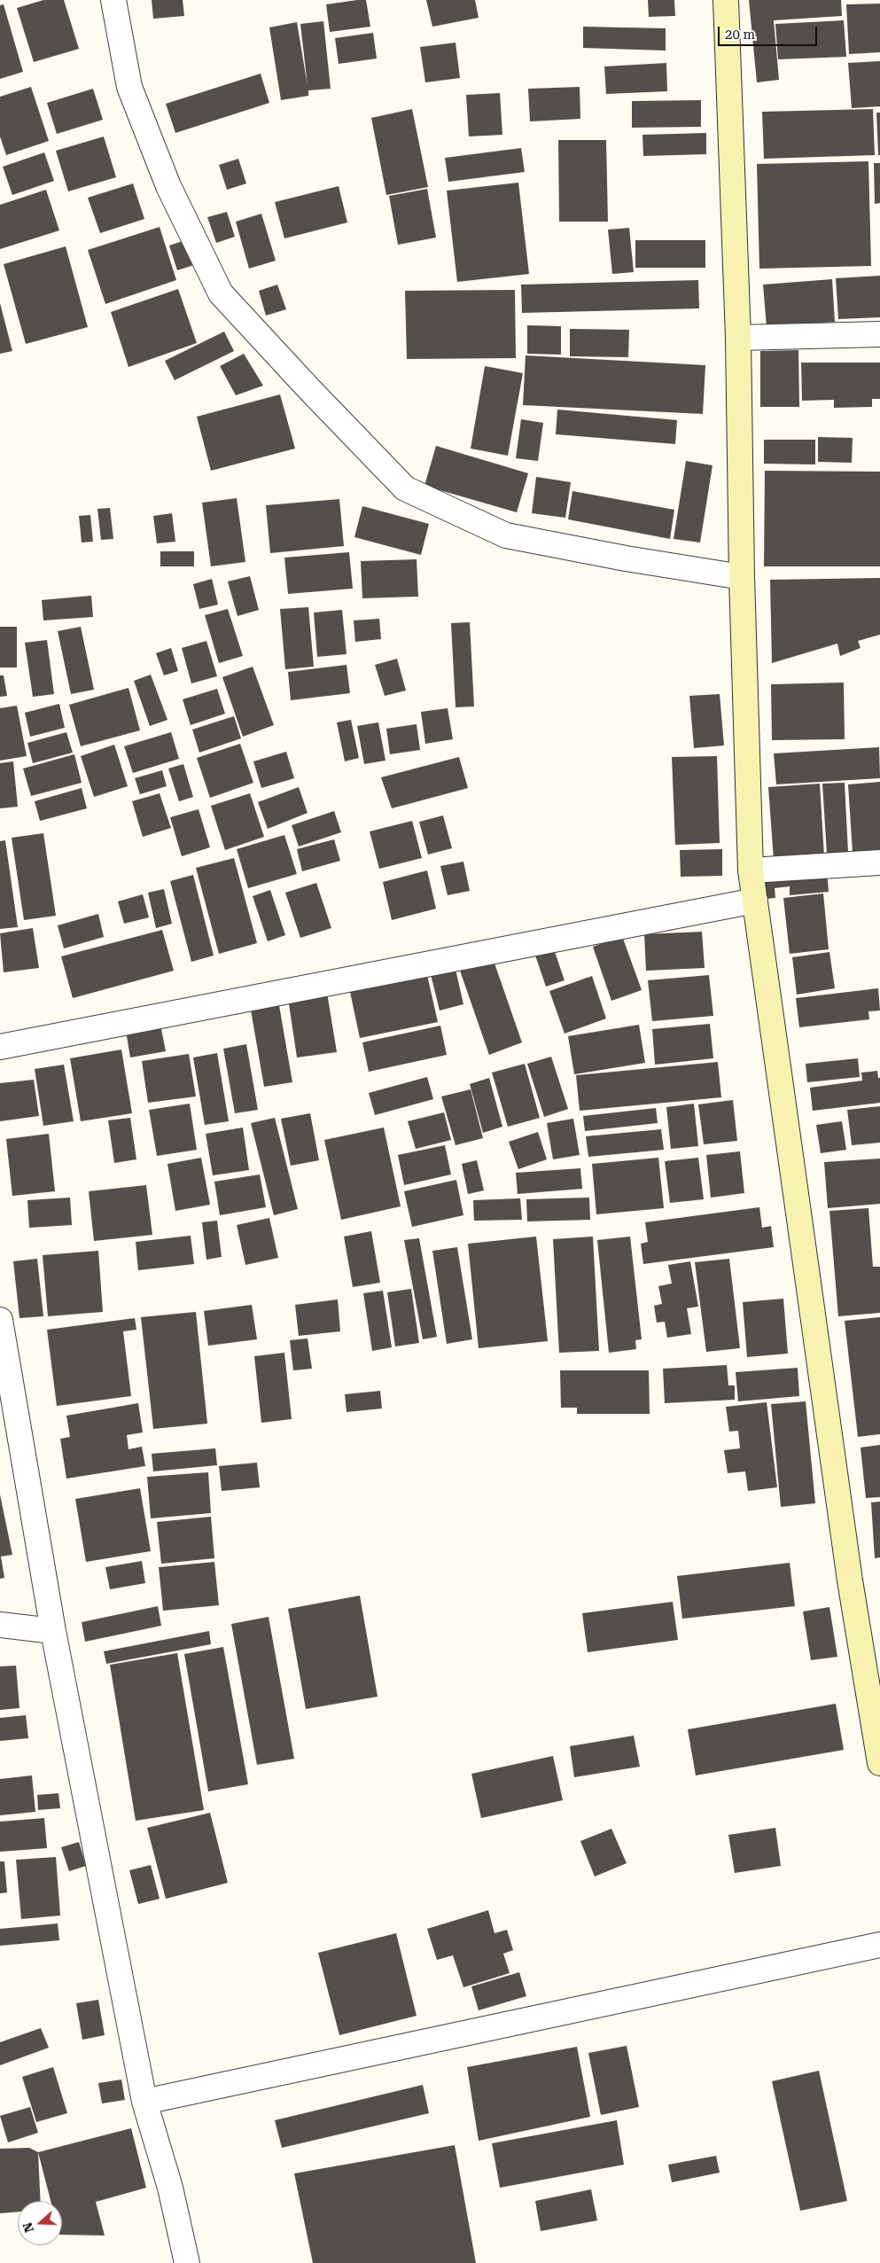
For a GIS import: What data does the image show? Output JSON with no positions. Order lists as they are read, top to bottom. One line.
{"scale_bar":"20 m","north":"left"}
